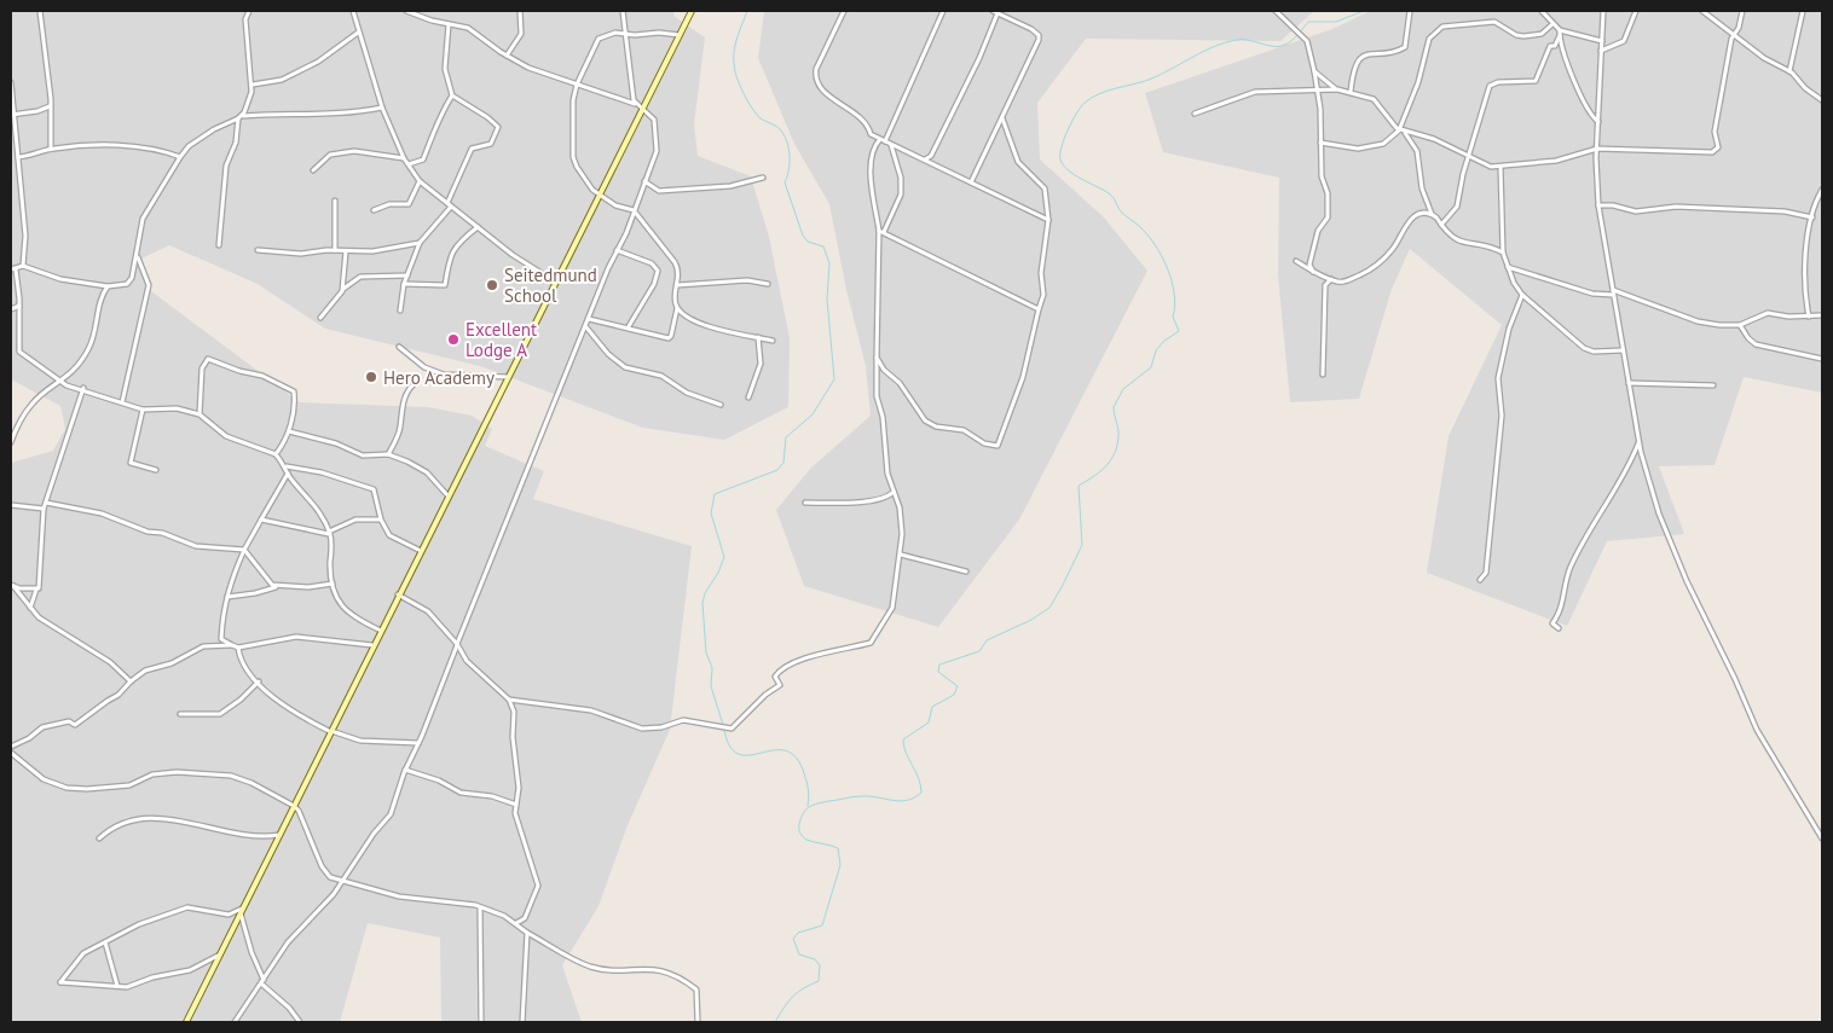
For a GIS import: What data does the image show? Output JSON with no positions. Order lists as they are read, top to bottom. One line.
{"places":["Seitedmund School","Excellent Lodge A","Hero Academy"]}
